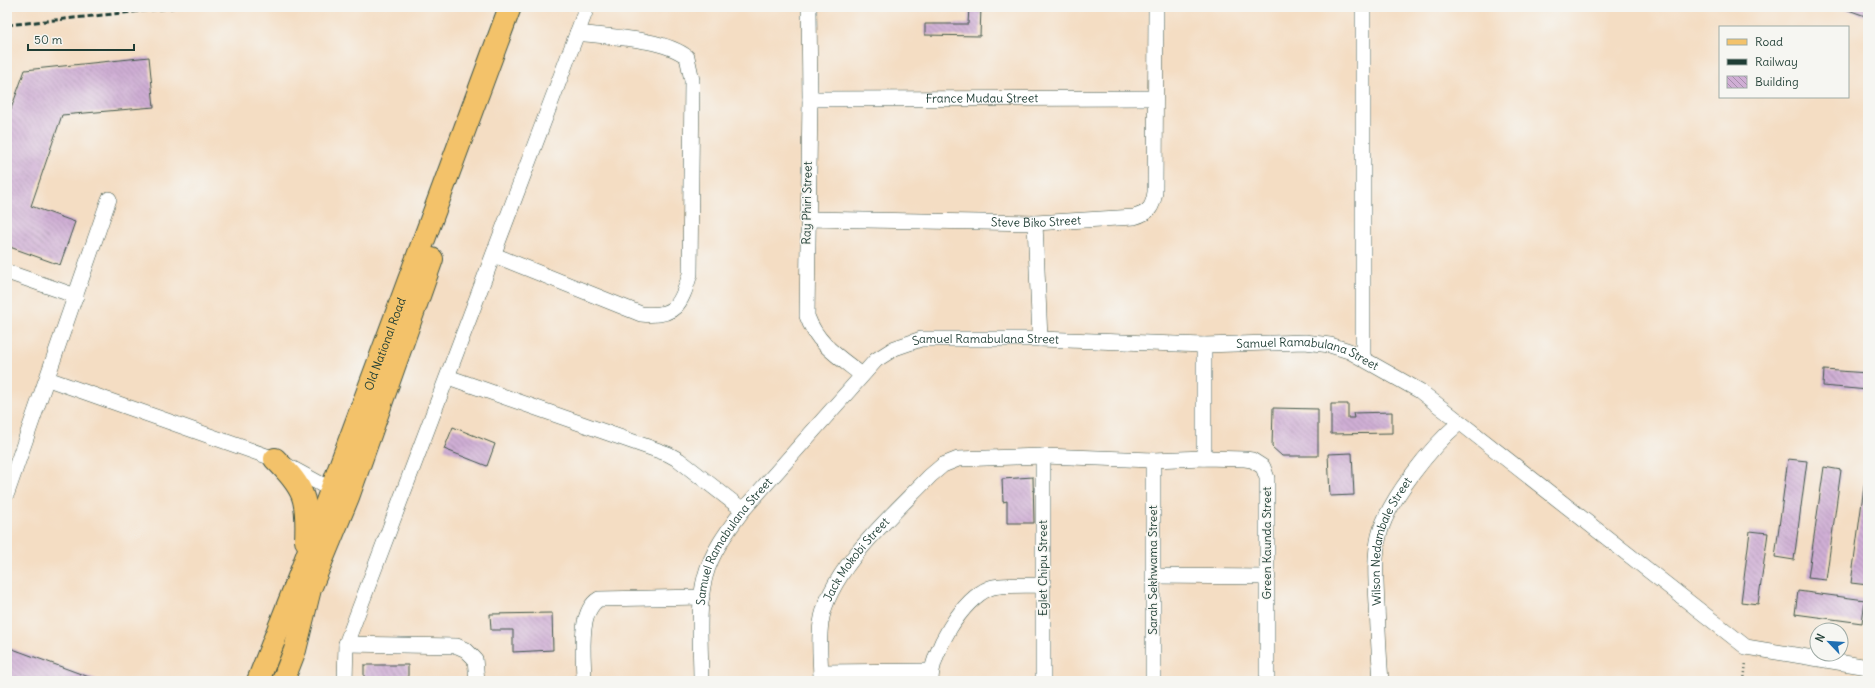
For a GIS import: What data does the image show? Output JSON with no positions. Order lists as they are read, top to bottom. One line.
{"streets":{"main road":["Old National Road"],"street":["France Mudau Street","Ray Phiri Street","Steve Biko Street","Samuel Ramabulana Street","Green Kaunda Street","Wilson Nedambale Street","Jack Mokobi Street","Eglet Chipu Street","Sarah Sekhwama Street"]},"crossings":[["France Mudau Street","Ray Phiri Street"],["France Mudau Street","Steve Biko Street"],["Ray Phiri Street","Steve Biko Street"],["Ray Phiri Street","Samuel Ramabulana Street"],["Samuel Ramabulana Street","Wilson Nedambale Street"],["Green Kaunda Street","Jack Mokobi Street"],["Jack Mokobi Street","Eglet Chipu Street"],["Jack Mokobi Street","Sarah Sekhwama Street"]],"legend":["Road","Railway","Building"],"scale_bar":"50 m","north":"top left"}
